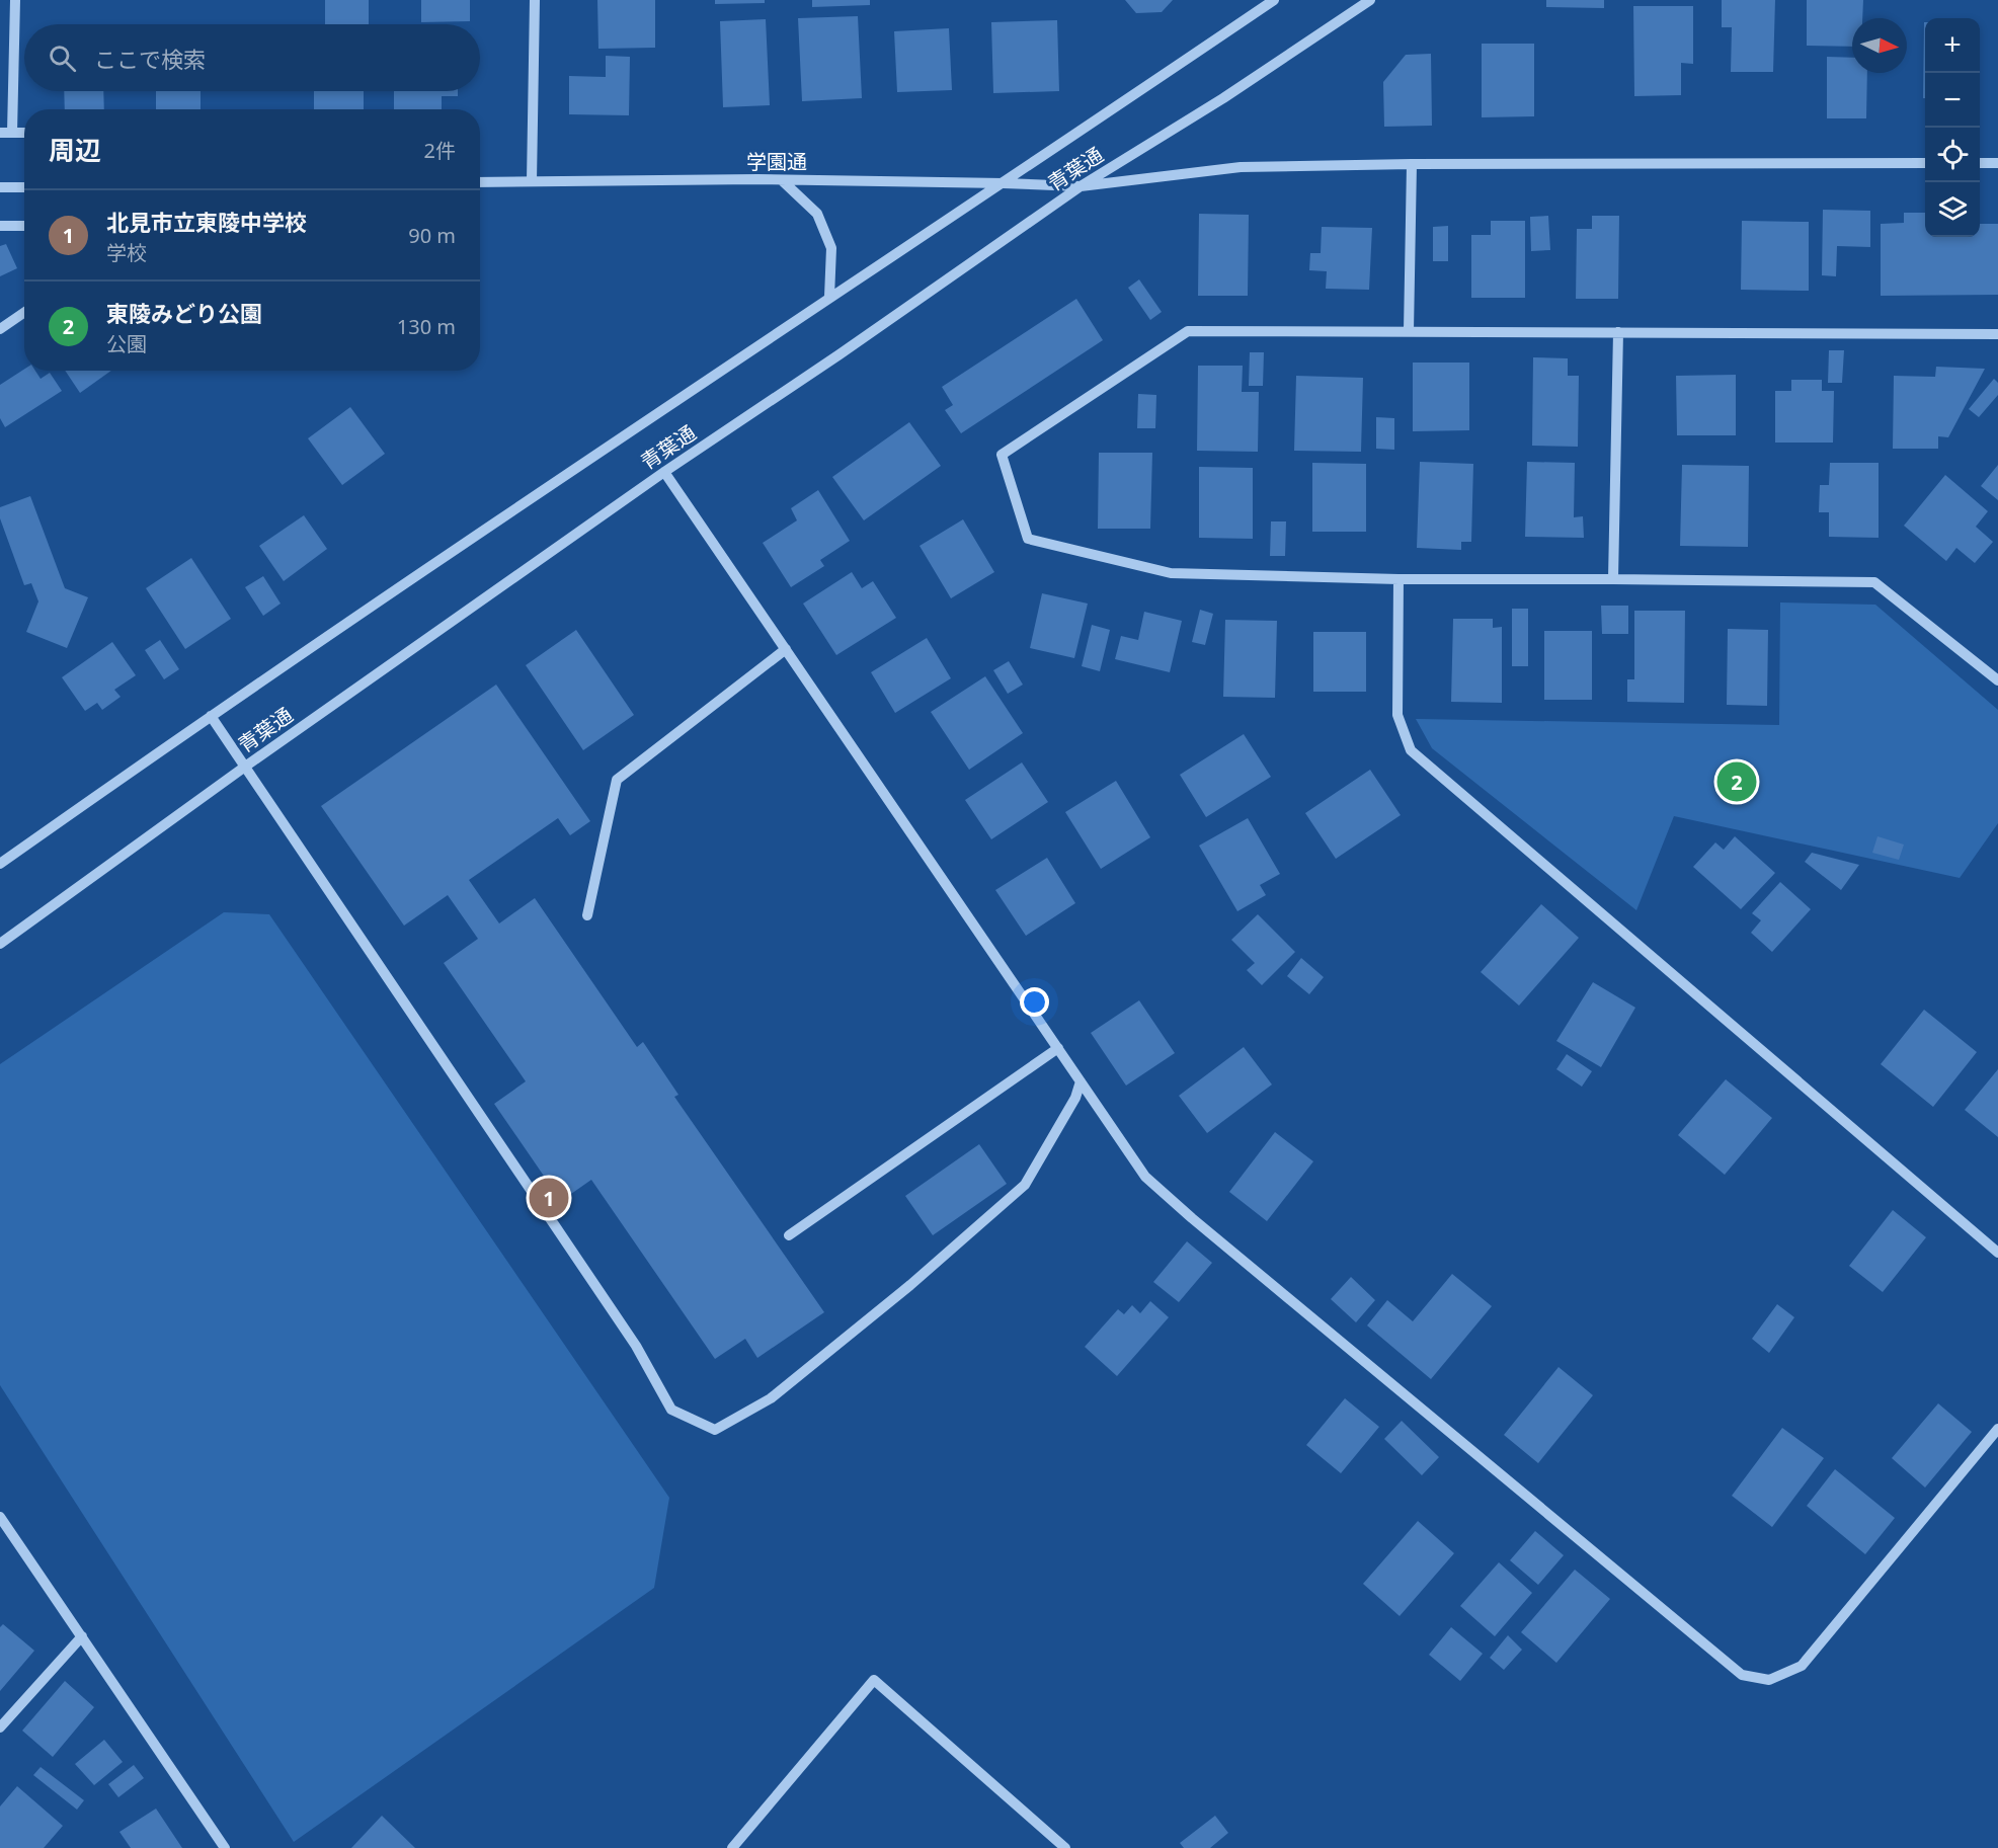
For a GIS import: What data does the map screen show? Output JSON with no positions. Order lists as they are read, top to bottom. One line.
{"streets":{"street":["学園通","青葉通"]},"crossings":[["学園通","青葉通"]],"north":"right","page":{"map_buttons":["+","−"],"search":"ここで検索","heading":["周辺","2件"],"list":[{"mark":"1","name":"北見市立東陵中学校","note":"学校","value":"90 m"},{"mark":"2","name":"東陵みどり公園","note":"公園","value":"130 m"}],"pins":["2","1"]}}
